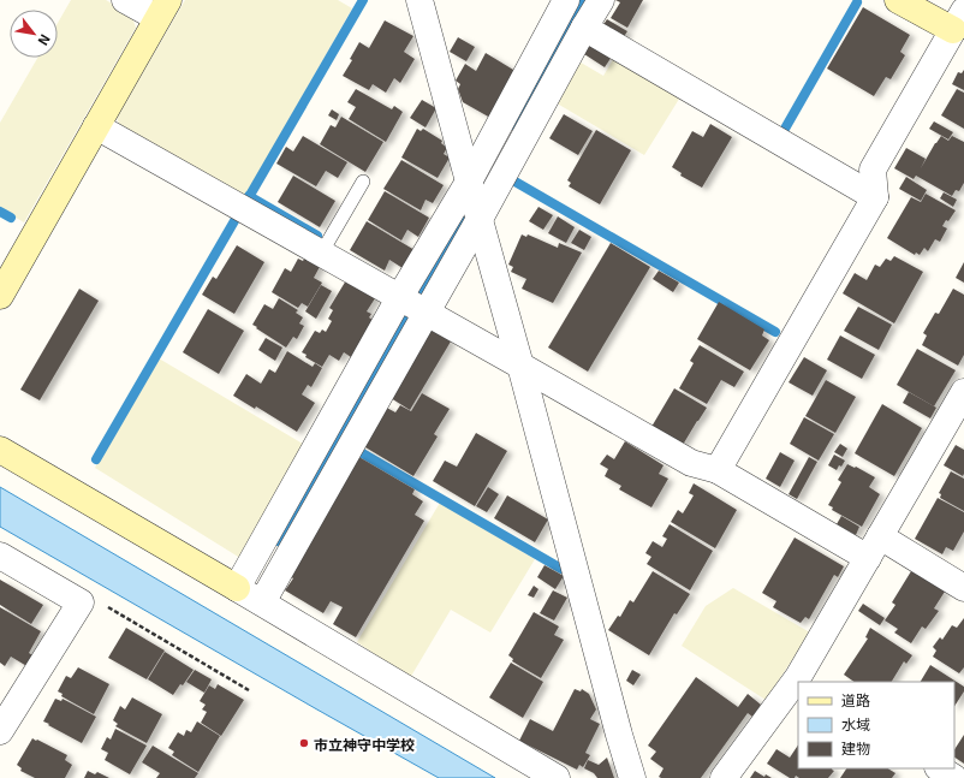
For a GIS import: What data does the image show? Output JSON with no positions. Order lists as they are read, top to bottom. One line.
{"places":["市立神守中学校"],"legend":["道路","水域","建物"],"north":"bottom right"}
